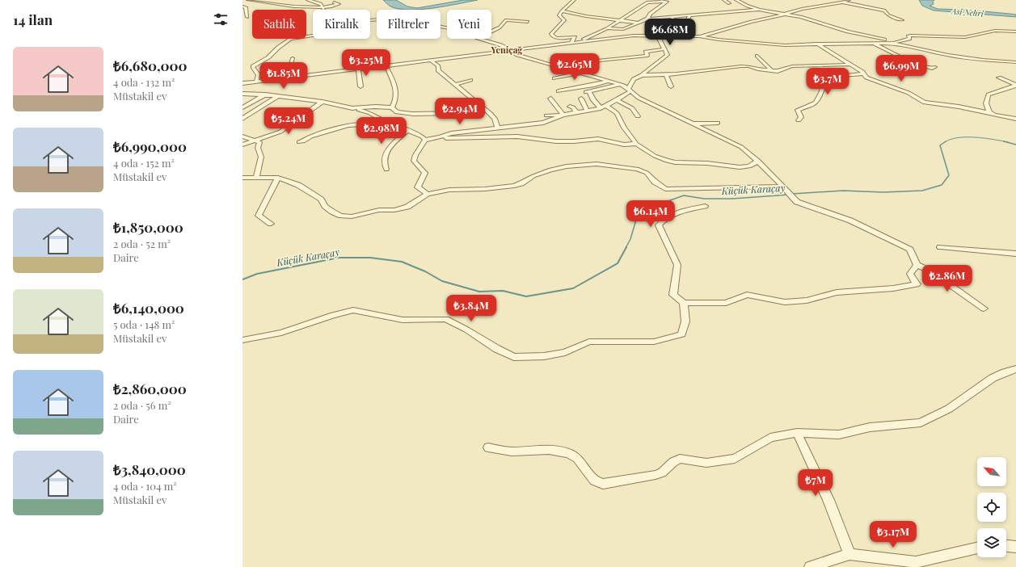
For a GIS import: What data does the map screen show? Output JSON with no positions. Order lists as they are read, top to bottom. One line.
{"districts":["Yeniçağ"],"water":["Asi Nehri","Küçük Karaçay"],"north":"top left","page":{"heading":"14 ilan","chip":["Satılık","Kiralık","Filtreler","Yeni"],"price":["₺6.68M","₺3.25M","₺2.65M","₺6.99M","₺1.85M","₺3.7M","₺2.94M","₺5.24M","₺2.98M","₺6.14M","₺2.86M","₺3.84M","₺7M","₺3.17M"],"list":[{"name":"₺6,680,000","note":"4 oda · 132 m² · Müstakil ev"},{"name":"₺6,990,000","note":"4 oda · 152 m² · Müstakil ev"},{"name":"₺1,850,000","note":"2 oda · 52 m² · Daire"},{"name":"₺6,140,000","note":"5 oda · 148 m² · Müstakil ev"},{"name":"₺2,860,000","note":"2 oda · 56 m² · Daire"},{"name":"₺3,840,000","note":"4 oda · 104 m² · Müstakil ev"}]}}
